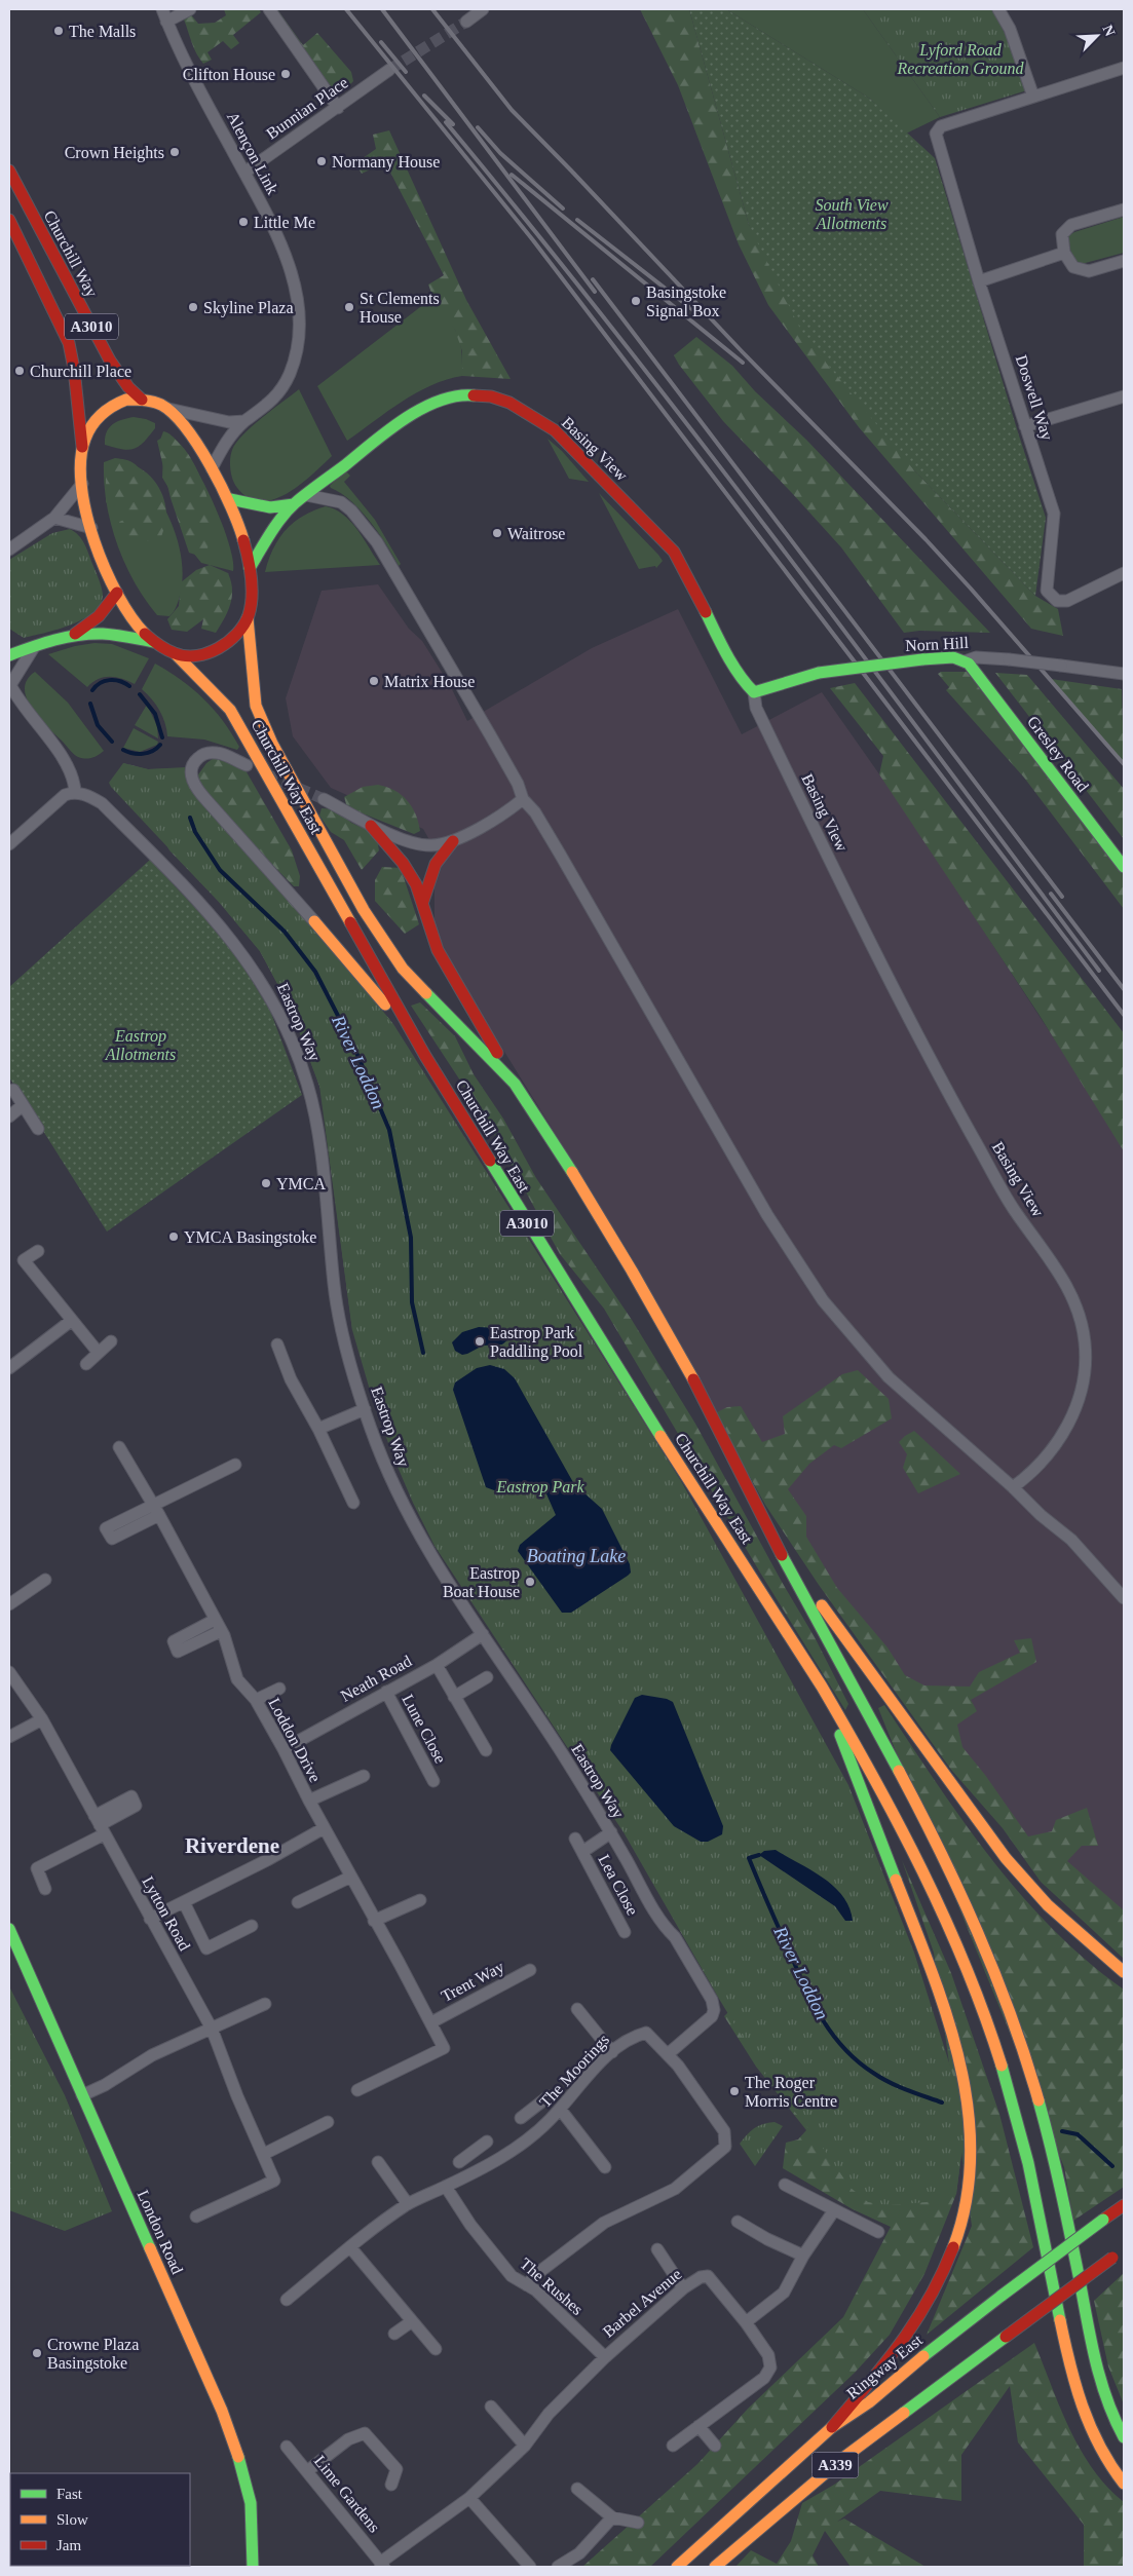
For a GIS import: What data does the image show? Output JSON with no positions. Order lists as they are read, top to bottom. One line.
{"streets":{"main road":["Churchill Way","A3010","Basing View","Norn Hill","Gresley Road","Churchill Way East","London Road","Ringway East","A339"],"street":["Bunnian Place","Alençon Link","Doswell Way","Eastrop Way","Neath Road","Lune Close","Loddon Drive","Lea Close","Lytton Road","Trent Way","The Moorings","The Rushes","Barbel Avenue","Lime Gardens"]},"crossings":[["Bunnian Place","Alençon Link"],["Alençon Link","Churchill Way East"],["Basing View","Norn Hill"],["Basing View","Churchill Way East"],["Norn Hill","Gresley Road"],["Eastrop Way","Neath Road"],["Eastrop Way","Lea Close"],["Eastrop Way","The Moorings"],["Neath Road","Lune Close"],["Neath Road","Loddon Drive"],["Loddon Drive","Trent Way"],["The Moorings","The Rushes"],["The Rushes","Barbel Avenue"],["Barbel Avenue","Lime Gardens"]],"districts":["Riverdene"],"water":["River Loddon","Boating Lake"],"parks":["Lyford Road Recreation Ground","South View Allotments","Eastrop Allotments","Eastrop Park"],"places":["The Malls","Clifton House","Crown Heights","Normany House","Little Me","Basingstoke Signal Box","Skyline Plaza","St Clements House","Churchill Place","Waitrose","Matrix House","YMCA","YMCA Basingstoke","Eastrop Park Paddling Pool","Eastrop Boat House","The Roger Morris Centre","Crowne Plaza Basingstoke"],"legend":["Fast","Slow","Jam"],"north":"top right"}
